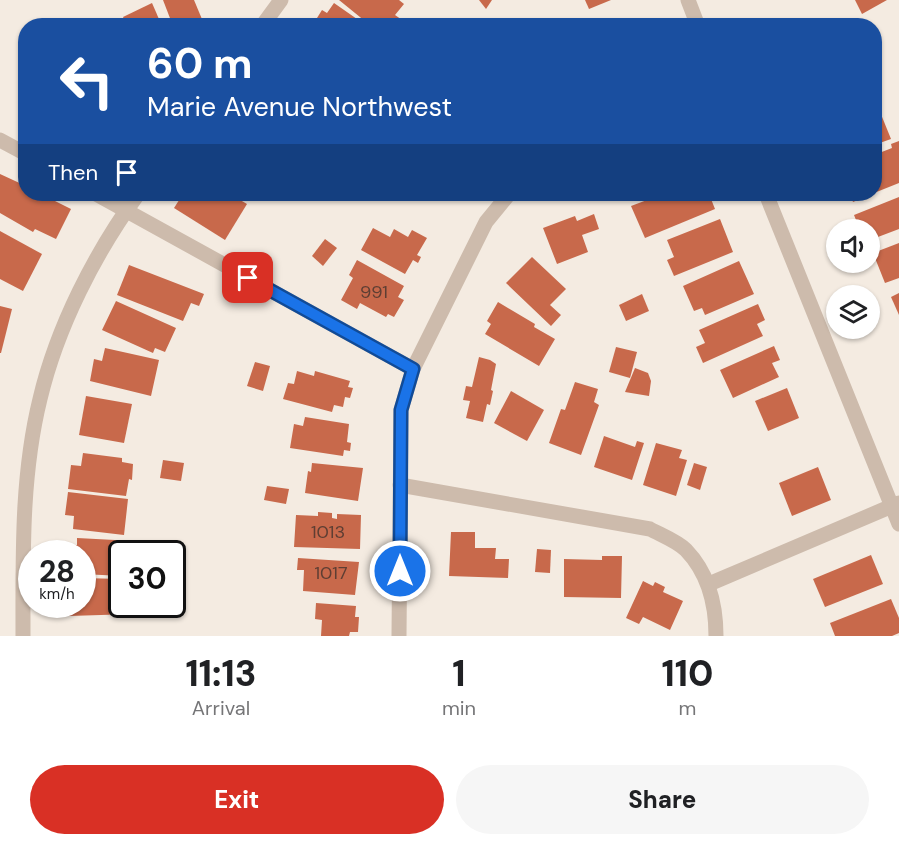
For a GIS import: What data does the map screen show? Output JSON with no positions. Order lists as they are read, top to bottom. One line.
{"house_numbers":["991","1013","1017"],"page":{"turn":["60 m","Marie Avenue Northwest"],"then":"Then","speed":"28 km/h","limit":"30","eta":["11:13","Arrival","1","min","110","m"],"buttons":["Exit","Share"]}}
